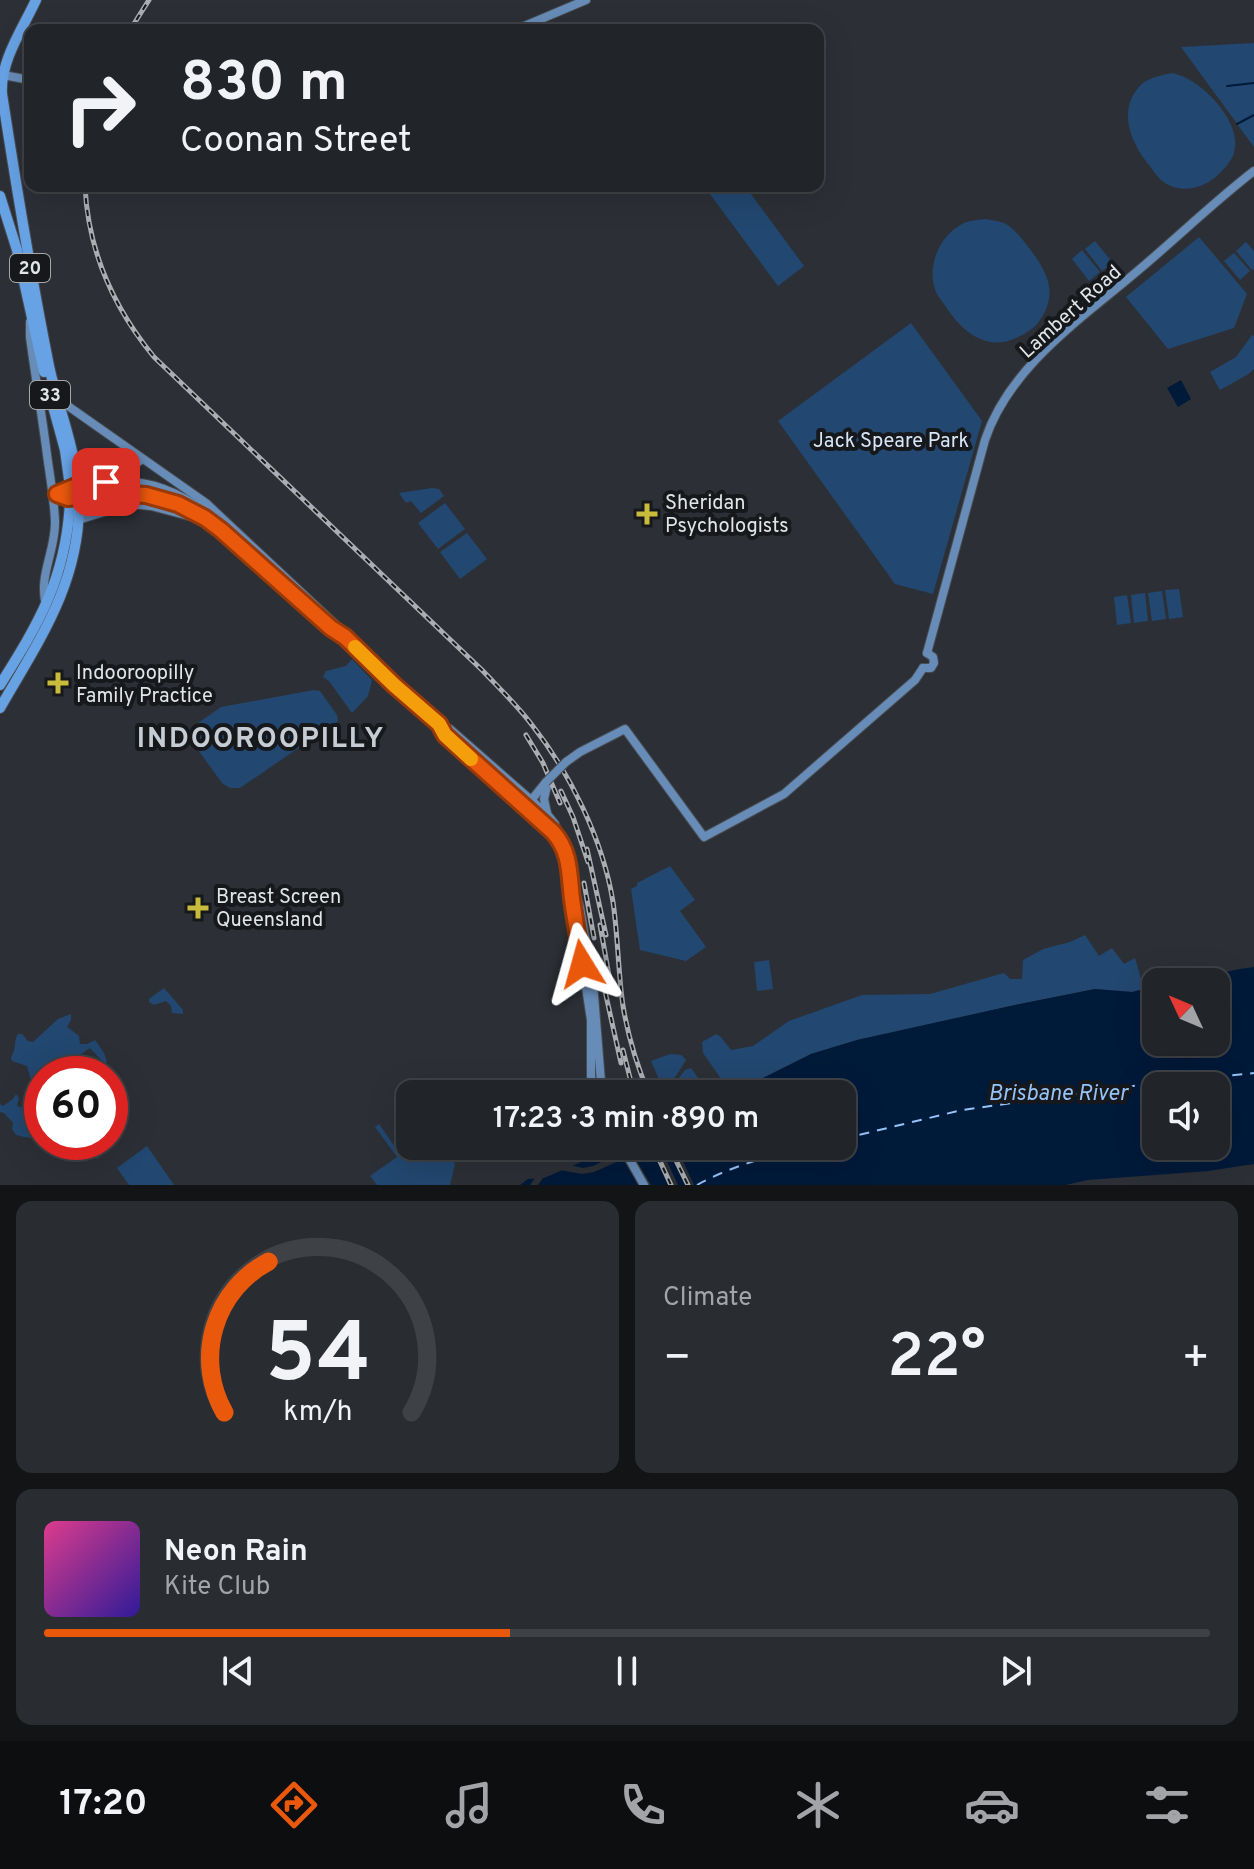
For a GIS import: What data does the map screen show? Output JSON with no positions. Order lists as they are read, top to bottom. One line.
{"streets":{"highway":["20","33"],"main road":["Lambert Road"]},"crossings":[["20","33"]],"districts":["INDOOROOPILLY"],"water":["Brisbane River"],"parks":["Jack Speare Park"],"places":{"health":["Sheridan Psychologists","Indooroopilly Family Practice","Breast Screen Queensland"]},"north":"top left","page":{"turn":["830 m","Coonan Street"],"limit":"60","trip":"17:23 · 3 min · 890 m","tile":"Climate","heat":["−","22°","+"],"song":["Neon Rain","Kite Club"],"tabs":"17:20","gauge":["54","km/h"]}}
